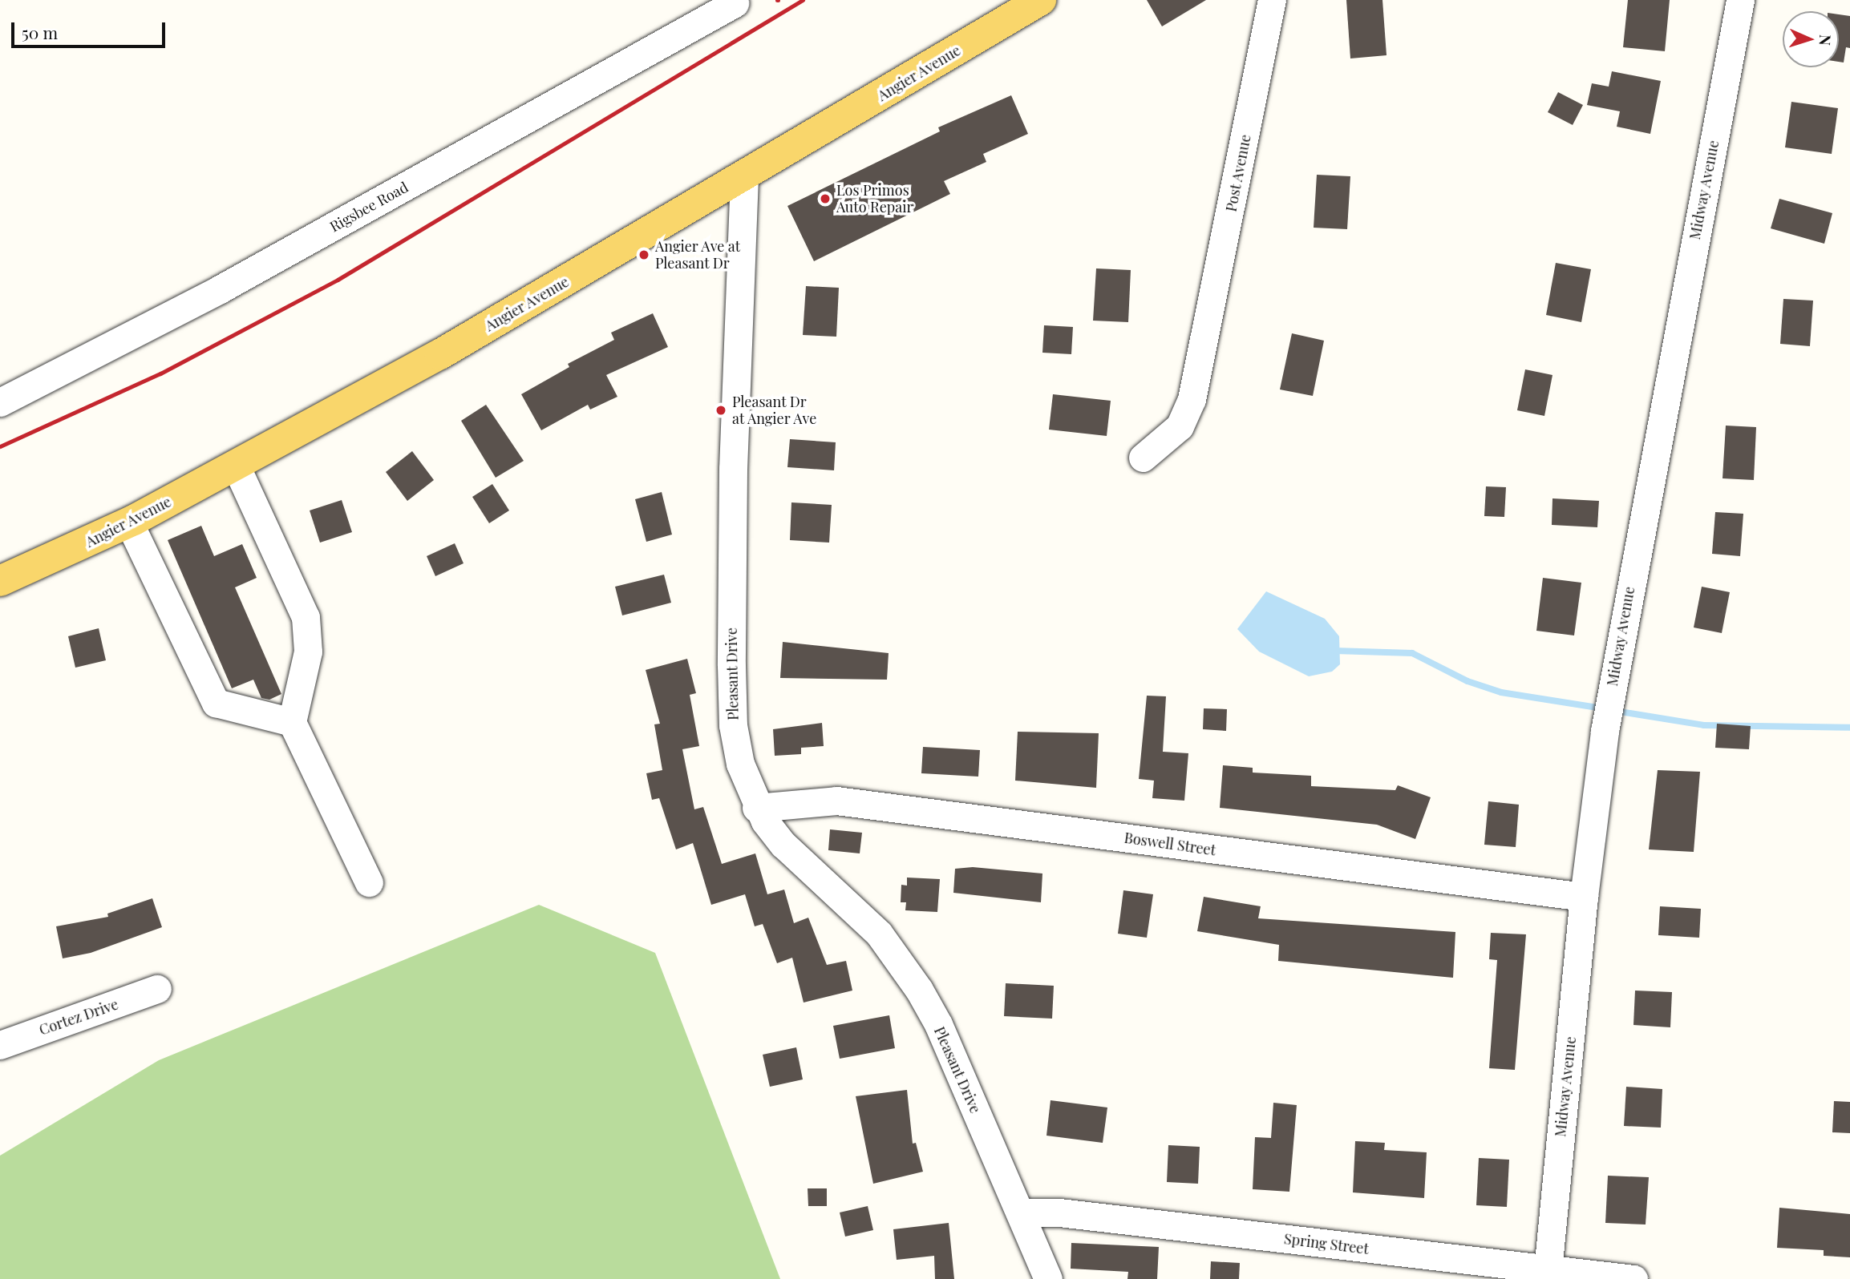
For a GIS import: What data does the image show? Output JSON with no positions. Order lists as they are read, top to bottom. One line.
{"streets":{"main road":["Angier Avenue"],"street":["Post Avenue","Midway Avenue","Rigsbee Road","Pleasant Drive","Boswell Street","Cortez Drive","Spring Street"]},"crossings":[["Angier Avenue","Pleasant Drive"],["Midway Avenue","Boswell Street"],["Midway Avenue","Spring Street"],["Pleasant Drive","Boswell Street"],["Pleasant Drive","Spring Street"]],"places":["Los Primos Auto Repair","Angier Ave at Pleasant Dr","Pleasant Dr at Angier Ave"],"scale_bar":"50 m","north":"right"}
